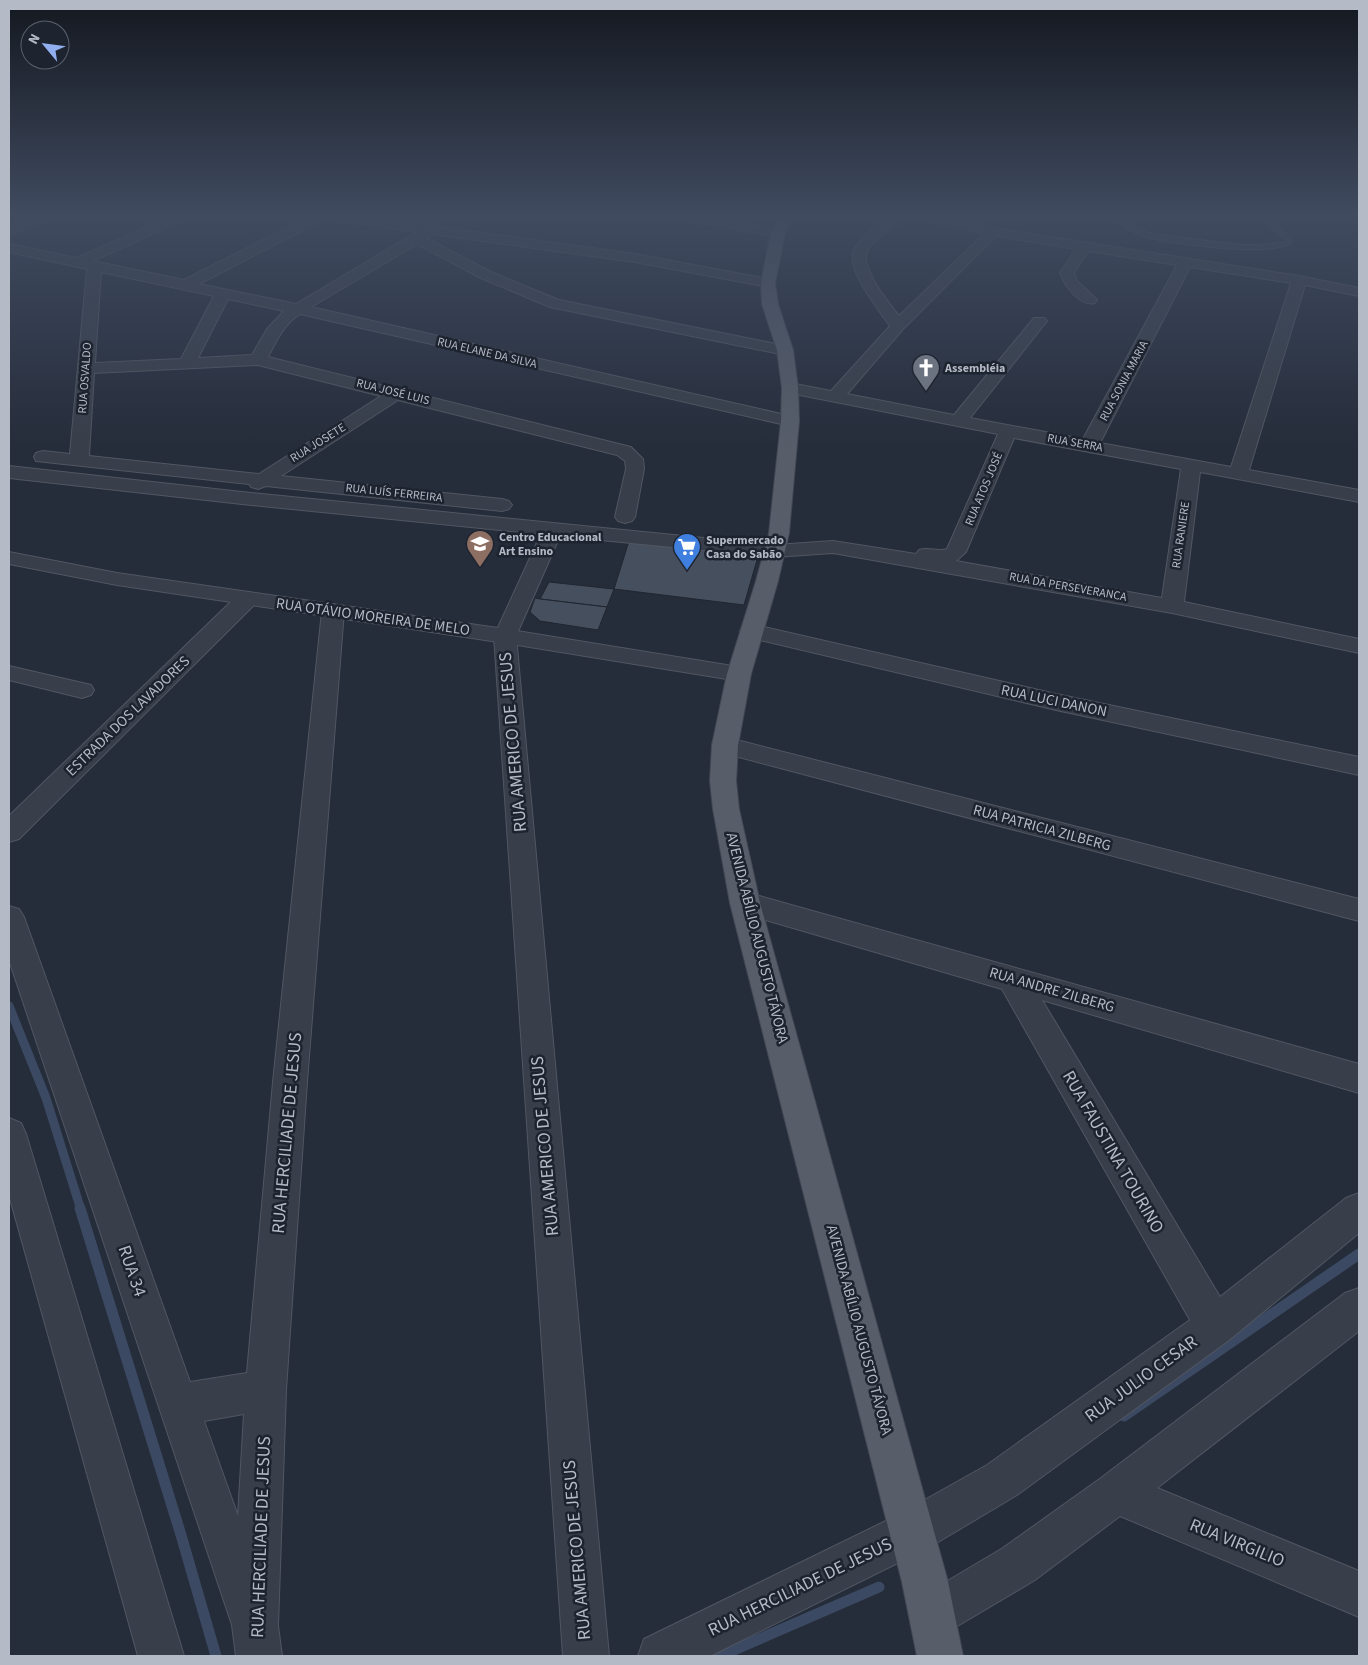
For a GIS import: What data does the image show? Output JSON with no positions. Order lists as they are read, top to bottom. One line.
{"streets":{"main road":["AVENIDA ABÍLIO AUGUSTO TÁVORA"],"street":["RUA ELANE DA SILVA","RUA OSVALDO","RUA SONIA MARIA","RUA JOSÉ LUIS","RUA JOSETE","RUA SERRA","RUA ATOS JOSÉ","RUA LUÍS FERREIRA","RUA RANIERE","RUA DA PERSEVERANCA","RUA OTÁVIO MOREIRA DE MELO","RUA LUCI DANON","ESTRADA DOS LAVADORES","RUA AMERICO DE JESUS","RUA PATRICIA ZILBERG","RUA ANDRE ZILBERG","RUA HERCILIADE DE JESUS","RUA FAUSTINA TOURINO","RUA 34","RUA JULIO CESAR","RUA VIRGILIO"]},"crossings":[["RUA ELANE DA SILVA","AVENIDA ABÍLIO AUGUSTO TÁVORA"],["RUA OSVALDO","RUA JOSÉ LUIS"],["RUA OSVALDO","RUA LUÍS FERREIRA"],["RUA SONIA MARIA","RUA SERRA"],["RUA JOSÉ LUIS","RUA JOSETE"],["RUA JOSÉ LUIS","RUA LUÍS FERREIRA"],["RUA JOSETE","RUA LUÍS FERREIRA"],["RUA SERRA","RUA ATOS JOSÉ"],["RUA SERRA","RUA RANIERE"],["RUA SERRA","AVENIDA ABÍLIO AUGUSTO TÁVORA"],["RUA ATOS JOSÉ","RUA LUÍS FERREIRA"],["RUA ATOS JOSÉ","RUA DA PERSEVERANCA"],["RUA ATOS JOSÉ","AVENIDA ABÍLIO AUGUSTO TÁVORA"],["RUA LUÍS FERREIRA","RUA DA PERSEVERANCA"],["RUA LUÍS FERREIRA","AVENIDA ABÍLIO AUGUSTO TÁVORA"],["RUA RANIERE","RUA DA PERSEVERANCA"],["RUA DA PERSEVERANCA","AVENIDA ABÍLIO AUGUSTO TÁVORA"],["RUA OTÁVIO MOREIRA DE MELO","ESTRADA DOS LAVADORES"],["RUA OTÁVIO MOREIRA DE MELO","RUA AMERICO DE JESUS"],["RUA OTÁVIO MOREIRA DE MELO","AVENIDA ABÍLIO AUGUSTO TÁVORA"],["RUA OTÁVIO MOREIRA DE MELO","RUA HERCILIADE DE JESUS"],["RUA LUCI DANON","AVENIDA ABÍLIO AUGUSTO TÁVORA"],["RUA PATRICIA ZILBERG","AVENIDA ABÍLIO AUGUSTO TÁVORA"],["AVENIDA ABÍLIO AUGUSTO TÁVORA","RUA ANDRE ZILBERG"],["AVENIDA ABÍLIO AUGUSTO TÁVORA","RUA HERCILIADE DE JESUS"],["AVENIDA ABÍLIO AUGUSTO TÁVORA","RUA JULIO CESAR"],["RUA ANDRE ZILBERG","RUA FAUSTINA TOURINO"],["RUA HERCILIADE DE JESUS","RUA 34"],["RUA HERCILIADE DE JESUS","RUA JULIO CESAR"],["RUA FAUSTINA TOURINO","RUA JULIO CESAR"]],"places":{"church":["Assembléia"],"school or university":["Centro Educacional Art Ensino"],"supermarket":["Supermercado Casa do Sabão"]},"north":"top left"}
